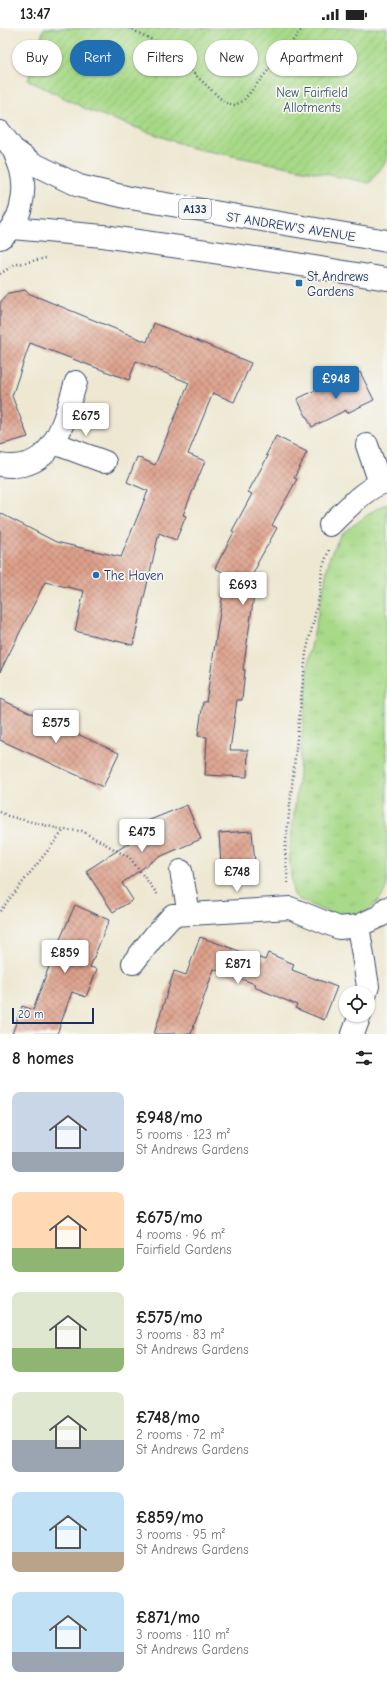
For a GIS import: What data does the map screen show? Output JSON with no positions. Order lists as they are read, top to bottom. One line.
{"streets":{"main road":["A133","ST ANDREW'S AVENUE"]},"parks":["New Fairfield Allotments"],"places":{"transit":["St Andrews Gardens"],"other":["The Haven"]},"scale_bar":"20 m","page":{"status":"13:47","chip":["Buy","Rent","Filters","New","Apartment"],"price":["£948","£675","£693","£575","£475","£748","£859","£871"],"scale":"20 m","heading":"8 homes","list":[{"name":"£948/mo","note":"5 rooms · 123 m² · St Andrews Gardens"},{"name":"£675/mo","note":"4 rooms · 96 m² · Fairfield Gardens"},{"name":"£575/mo","note":"3 rooms · 83 m² · St Andrews Gardens"},{"name":"£748/mo","note":"2 rooms · 72 m² · St Andrews Gardens"},{"name":"£859/mo","note":"3 rooms · 95 m² · St Andrews Gardens"},{"name":"£871/mo","note":"3 rooms · 110 m² · St Andrews Gardens"}]}}
